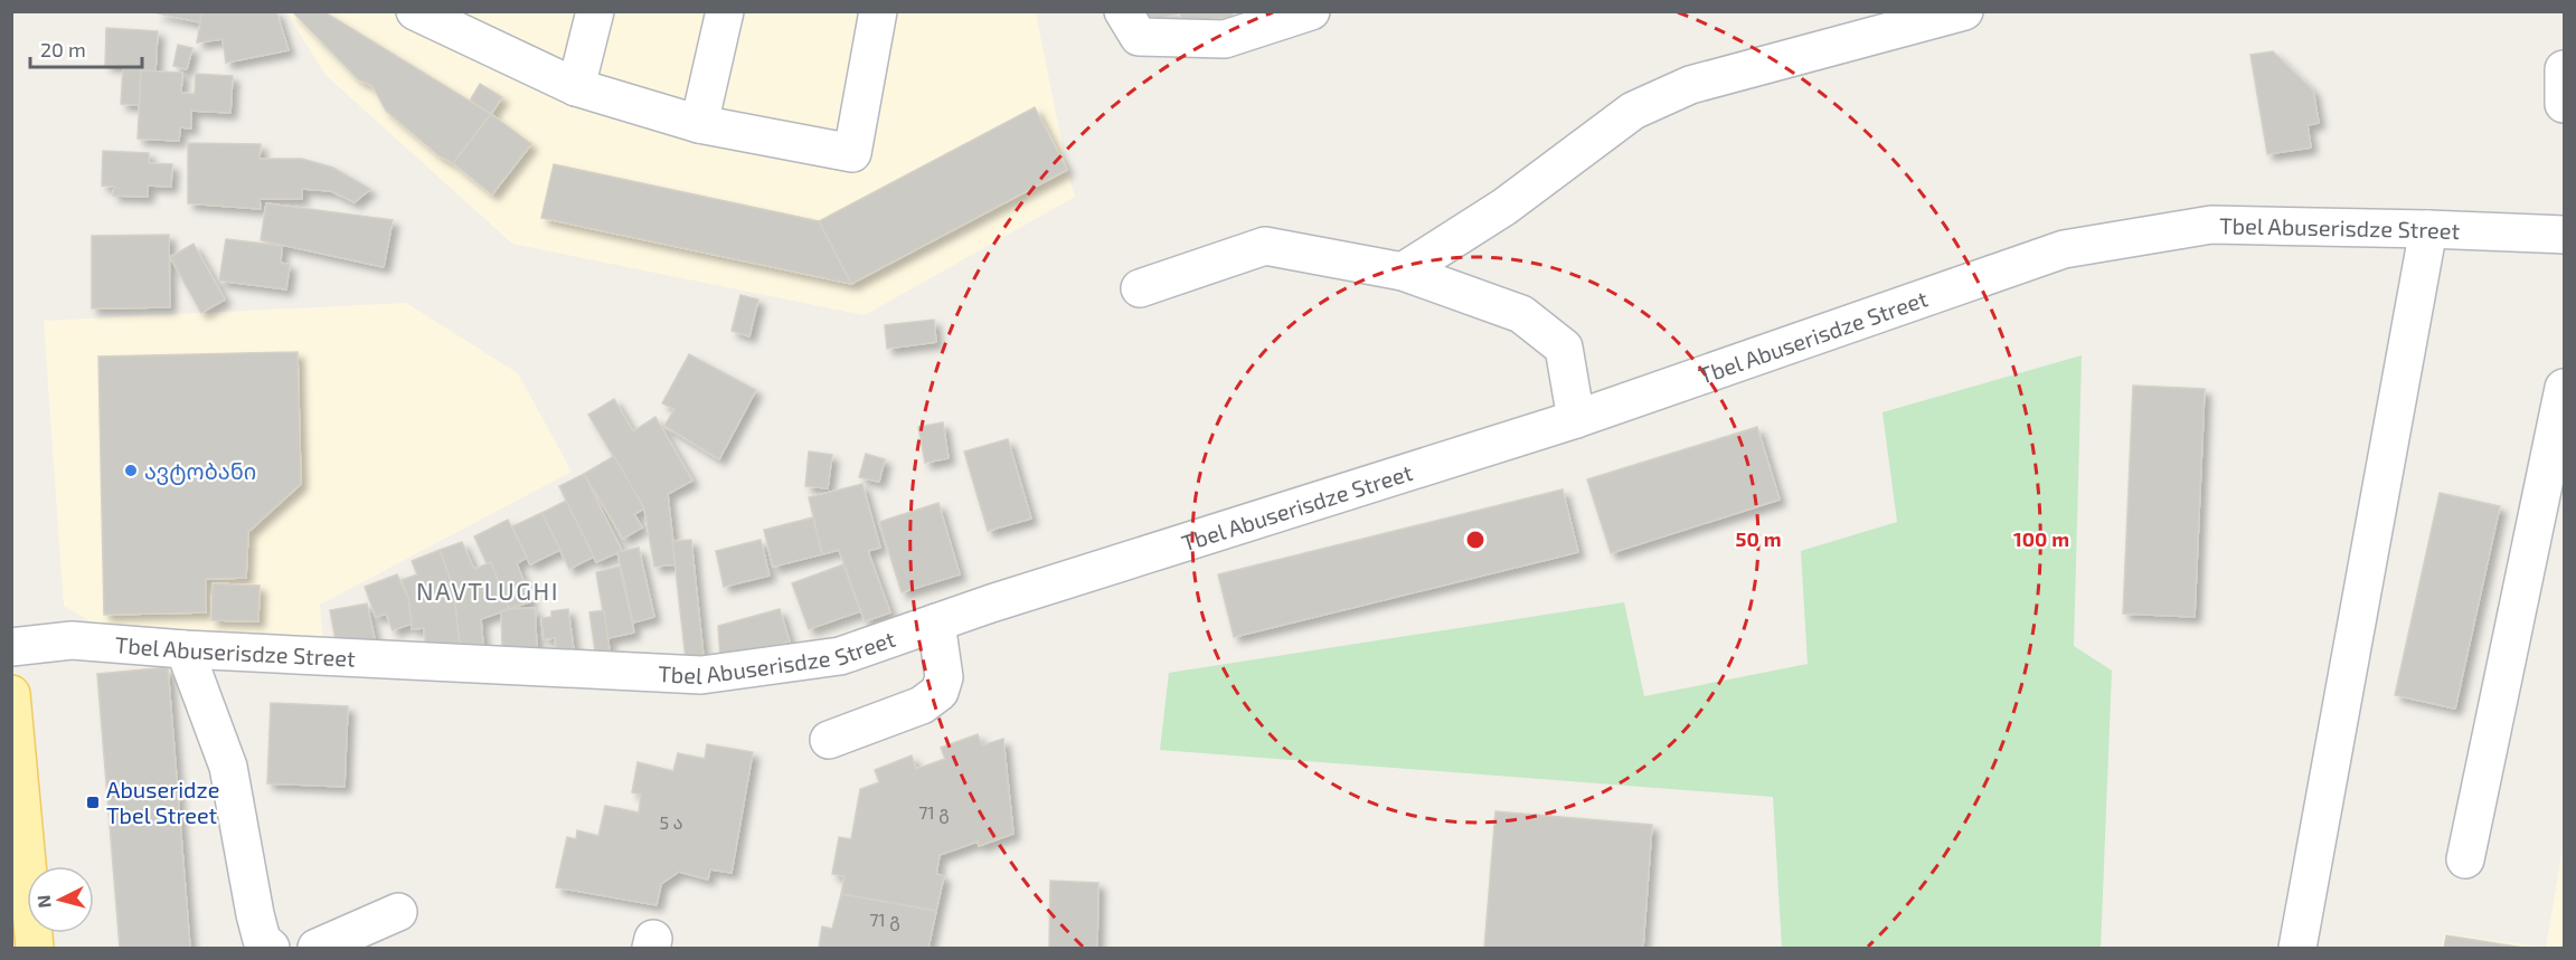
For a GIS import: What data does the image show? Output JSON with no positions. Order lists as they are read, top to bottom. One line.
{"streets":{"street":["Tbel Abuserisdze Street"]},"districts":["NAVTLUGHI"],"places":{"other":["ავტობანი"],"transit":["Abuseridze Tbel Street"]},"house_numbers":["71 გ","5 ა","71 გ"],"scale_bar":"20 m","north":"left","rings":["50 m","100 m"]}
